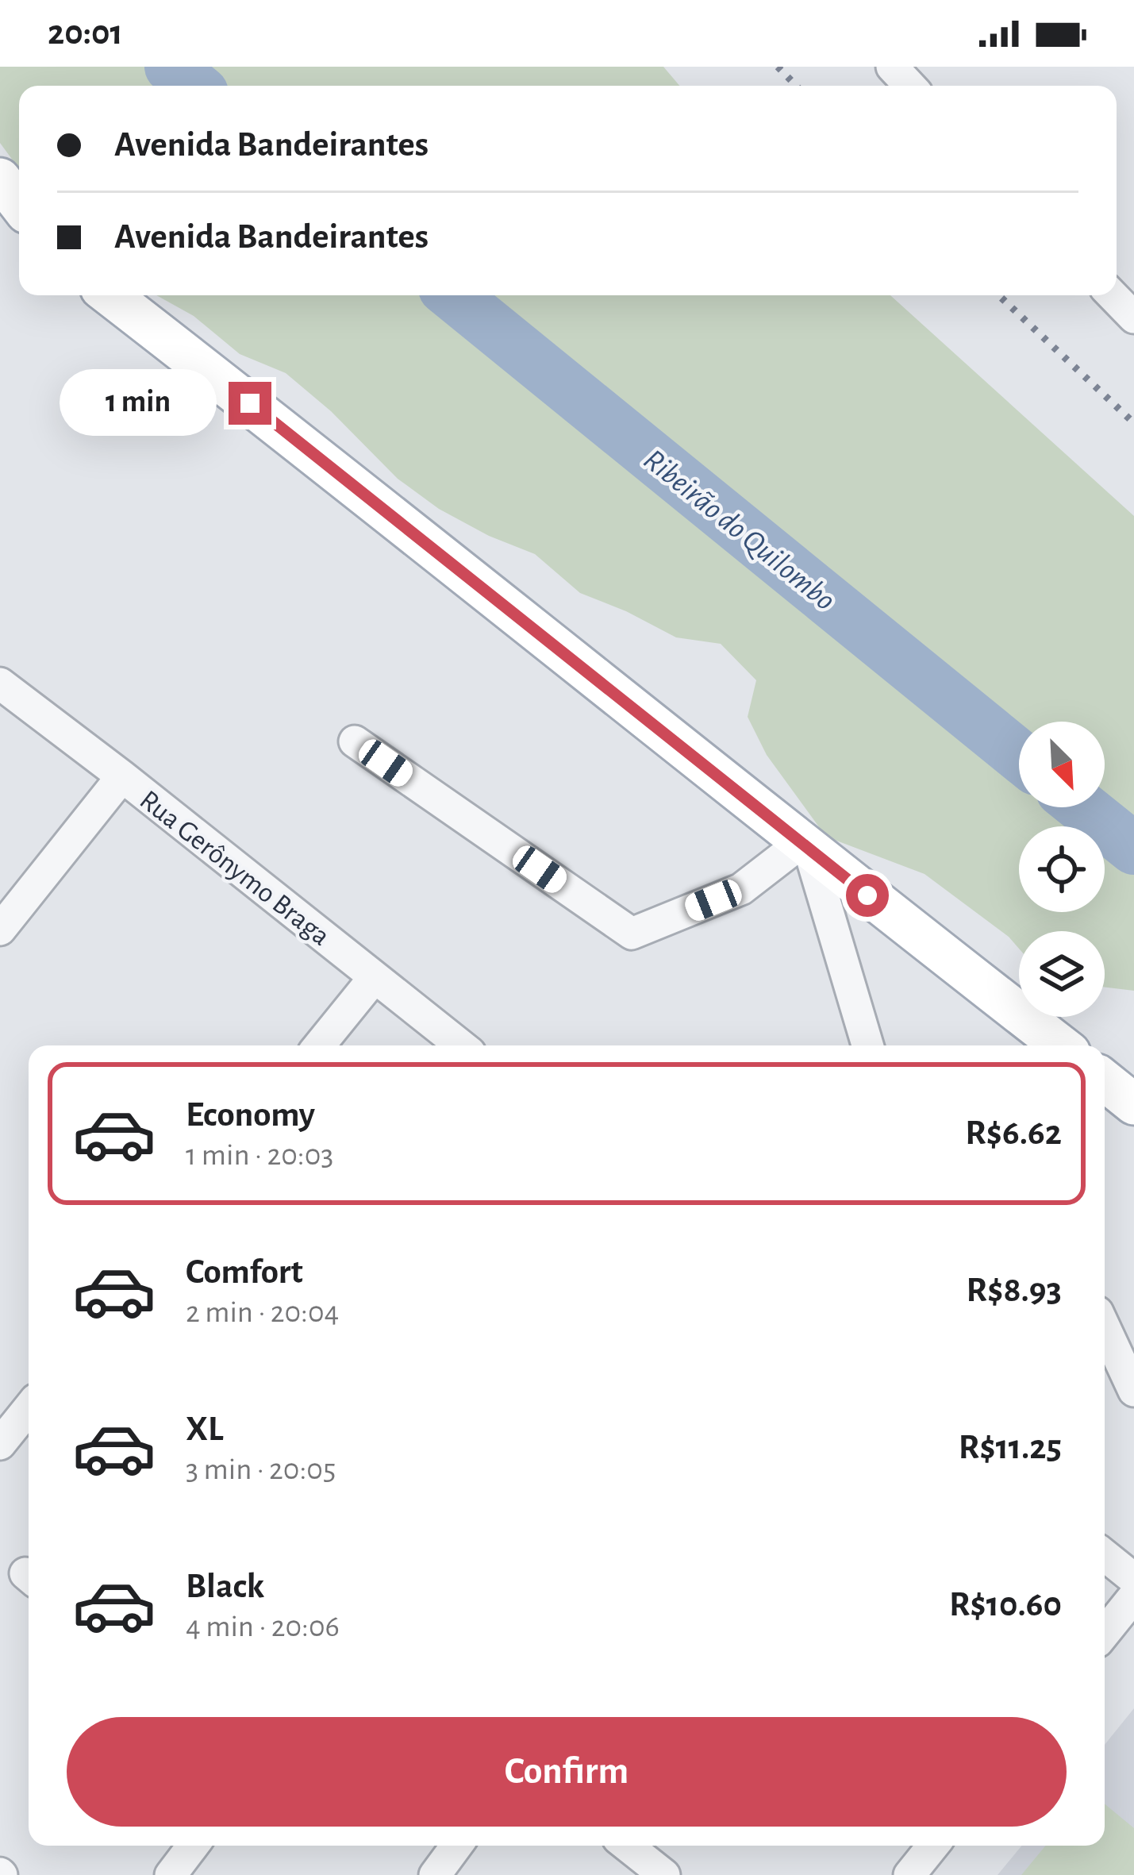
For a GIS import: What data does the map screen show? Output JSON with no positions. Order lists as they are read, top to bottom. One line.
{"streets":{"street":["Rua Gerônymo Braga"]},"water":["Ribeirão do Quilombo"],"north":"bottom right","page":{"status":"20:01","banner":["Avenida Bandeirantes","Avenida Bandeirantes"],"bubble":"1 min","list":[{"name":"Economy","note":"1 min · 20:03","value":"R$6.62"},{"name":"Comfort","note":"2 min · 20:04","value":"R$8.93"},{"name":"XL","note":"3 min · 20:05","value":"R$11.25"},{"name":"Black","note":"4 min · 20:06","value":"R$10.60"}],"buttons":"Confirm"}}
